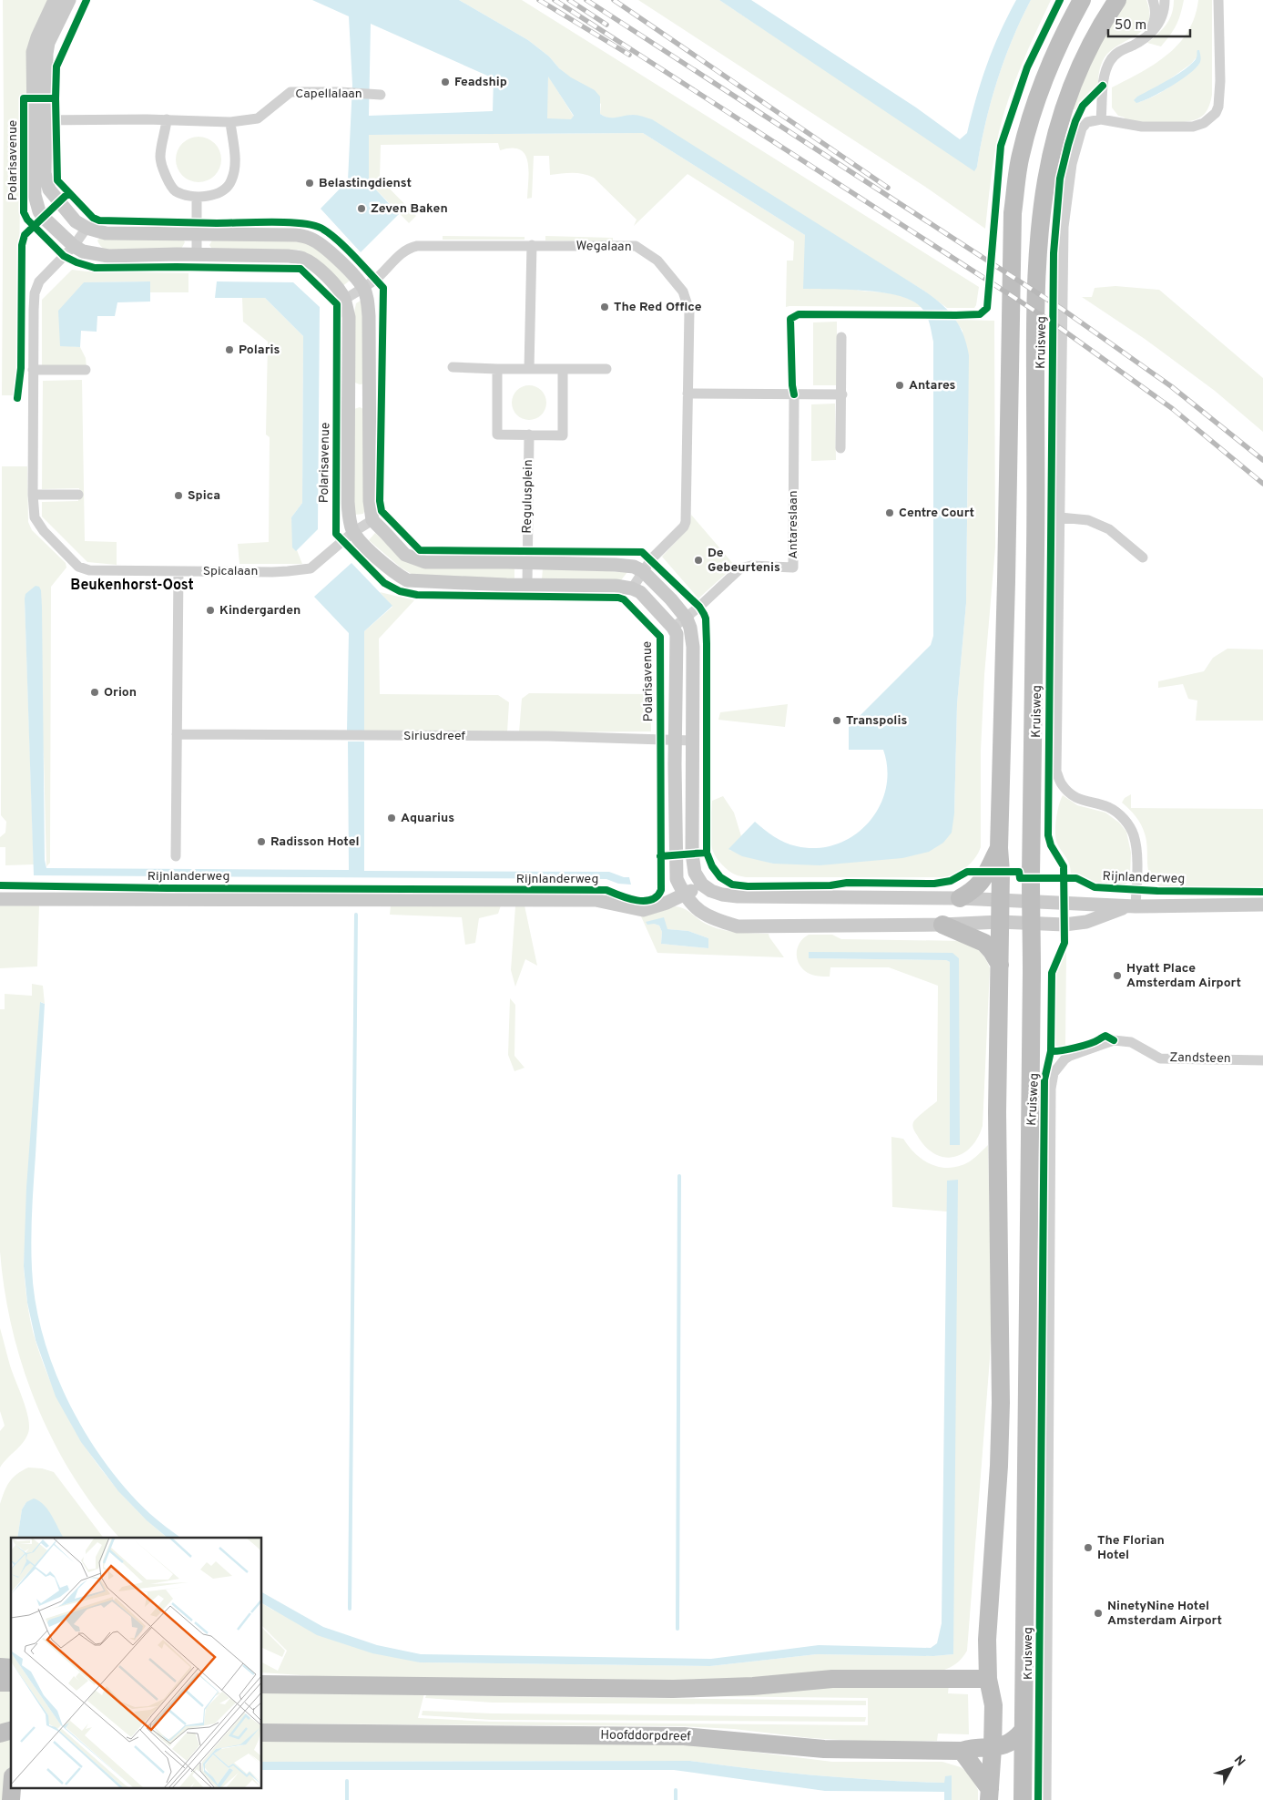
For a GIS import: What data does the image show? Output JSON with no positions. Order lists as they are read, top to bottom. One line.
{"streets":{"highway":["Kruisweg","Hoofddorpdreef"],"street":["Capellalaan","Polarisavenue","Wegalaan","Regulusplein","Antareslaan","Spicalaan","Siriusdreef","Rijnlanderweg","Zandsteen"]},"crossings":[["Capellalaan","Polarisavenue"],["Polarisavenue","Wegalaan"],["Polarisavenue","Antareslaan"],["Polarisavenue","Spicalaan"],["Polarisavenue","Siriusdreef"],["Polarisavenue","Rijnlanderweg"],["Kruisweg","Rijnlanderweg"],["Kruisweg","Zandsteen"],["Kruisweg","Hoofddorpdreef"]],"districts":["Beukenhorst-Oost"],"places":["Feadship","Belastingdienst","Zeven Baken","The Red Office","Polaris","Antares","Spica","Centre Court","De Gebeurtenis","Kindergarden","Orion","Transpolis","Aquarius","Radisson Hotel","Hyatt Place Amsterdam Airport","The Florian Hotel","NinetyNine Hotel Amsterdam Airport"],"scale_bar":"50 m","north":"top right"}
